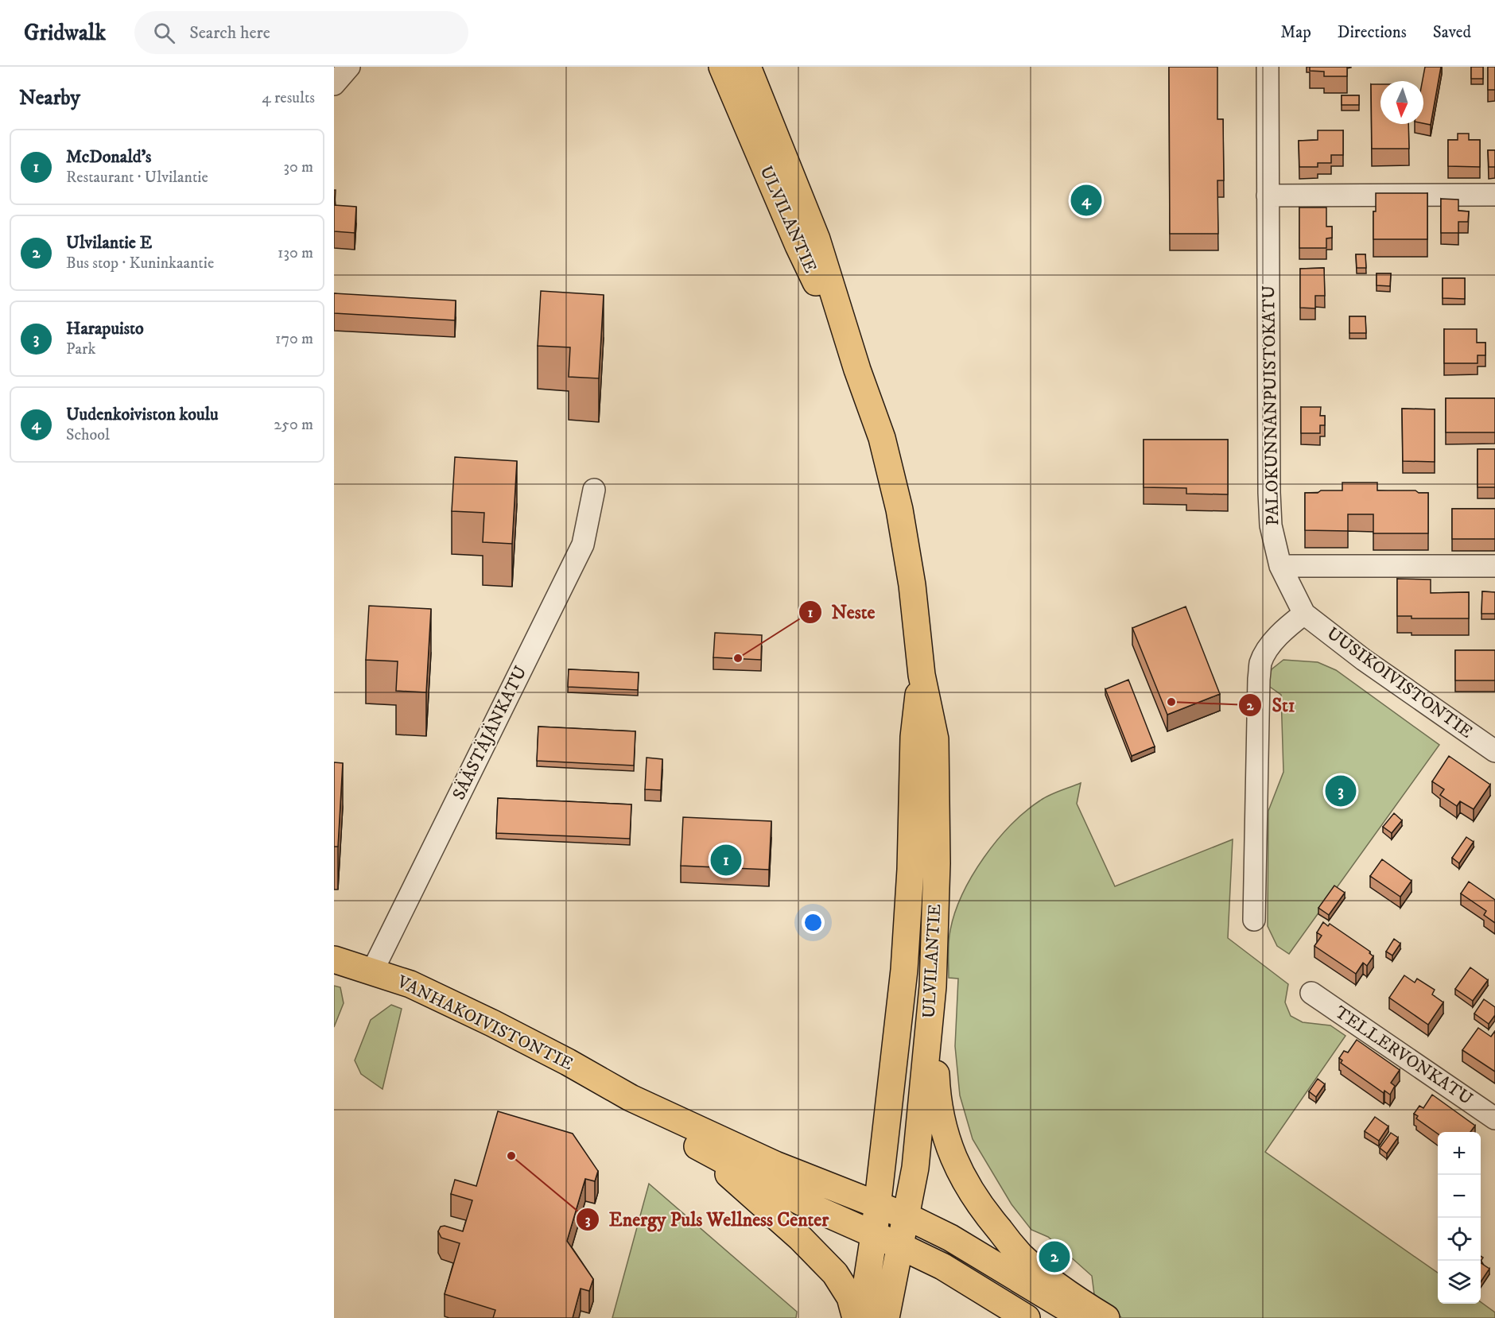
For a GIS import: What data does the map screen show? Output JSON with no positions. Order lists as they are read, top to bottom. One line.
{"streets":{"main road":["ULVILANTIE","VANHAKOIVISTONTIE"],"street":["PALOKUNNANPUISTOKATU","UUSIKOIVISTONTIE","SÄÄSTÄJÄNKATU","TELLERVONKATU"]},"crossings":[["ULVILANTIE","VANHAKOIVISTONTIE"],["PALOKUNNANPUISTOKATU","UUSIKOIVISTONTIE"],["SÄÄSTÄJÄNKATU","VANHAKOIVISTONTIE"]],"places":["Neste","St1","Energy Puls Wellness Center"],"north":"bottom","page":{"header":"Gridwalk","search":"Search here","nav":["Map","Directions","Saved"],"heading":["Nearby","4 results"],"list":[{"mark":"1","name":"McDonald's","note":"Restaurant · Ulvilantie","value":"30 m"},{"mark":"2","name":"Ulvilantie E","note":"Bus stop · Kuninkaantie","value":"130 m"},{"mark":"3","name":"Harapuisto","note":"Park","value":"170 m"},{"mark":"4","name":"Uudenkoiviston koulu","note":"School","value":"250 m"}],"pins":["4","3","1","2"],"map_buttons":["+","−"]}}
